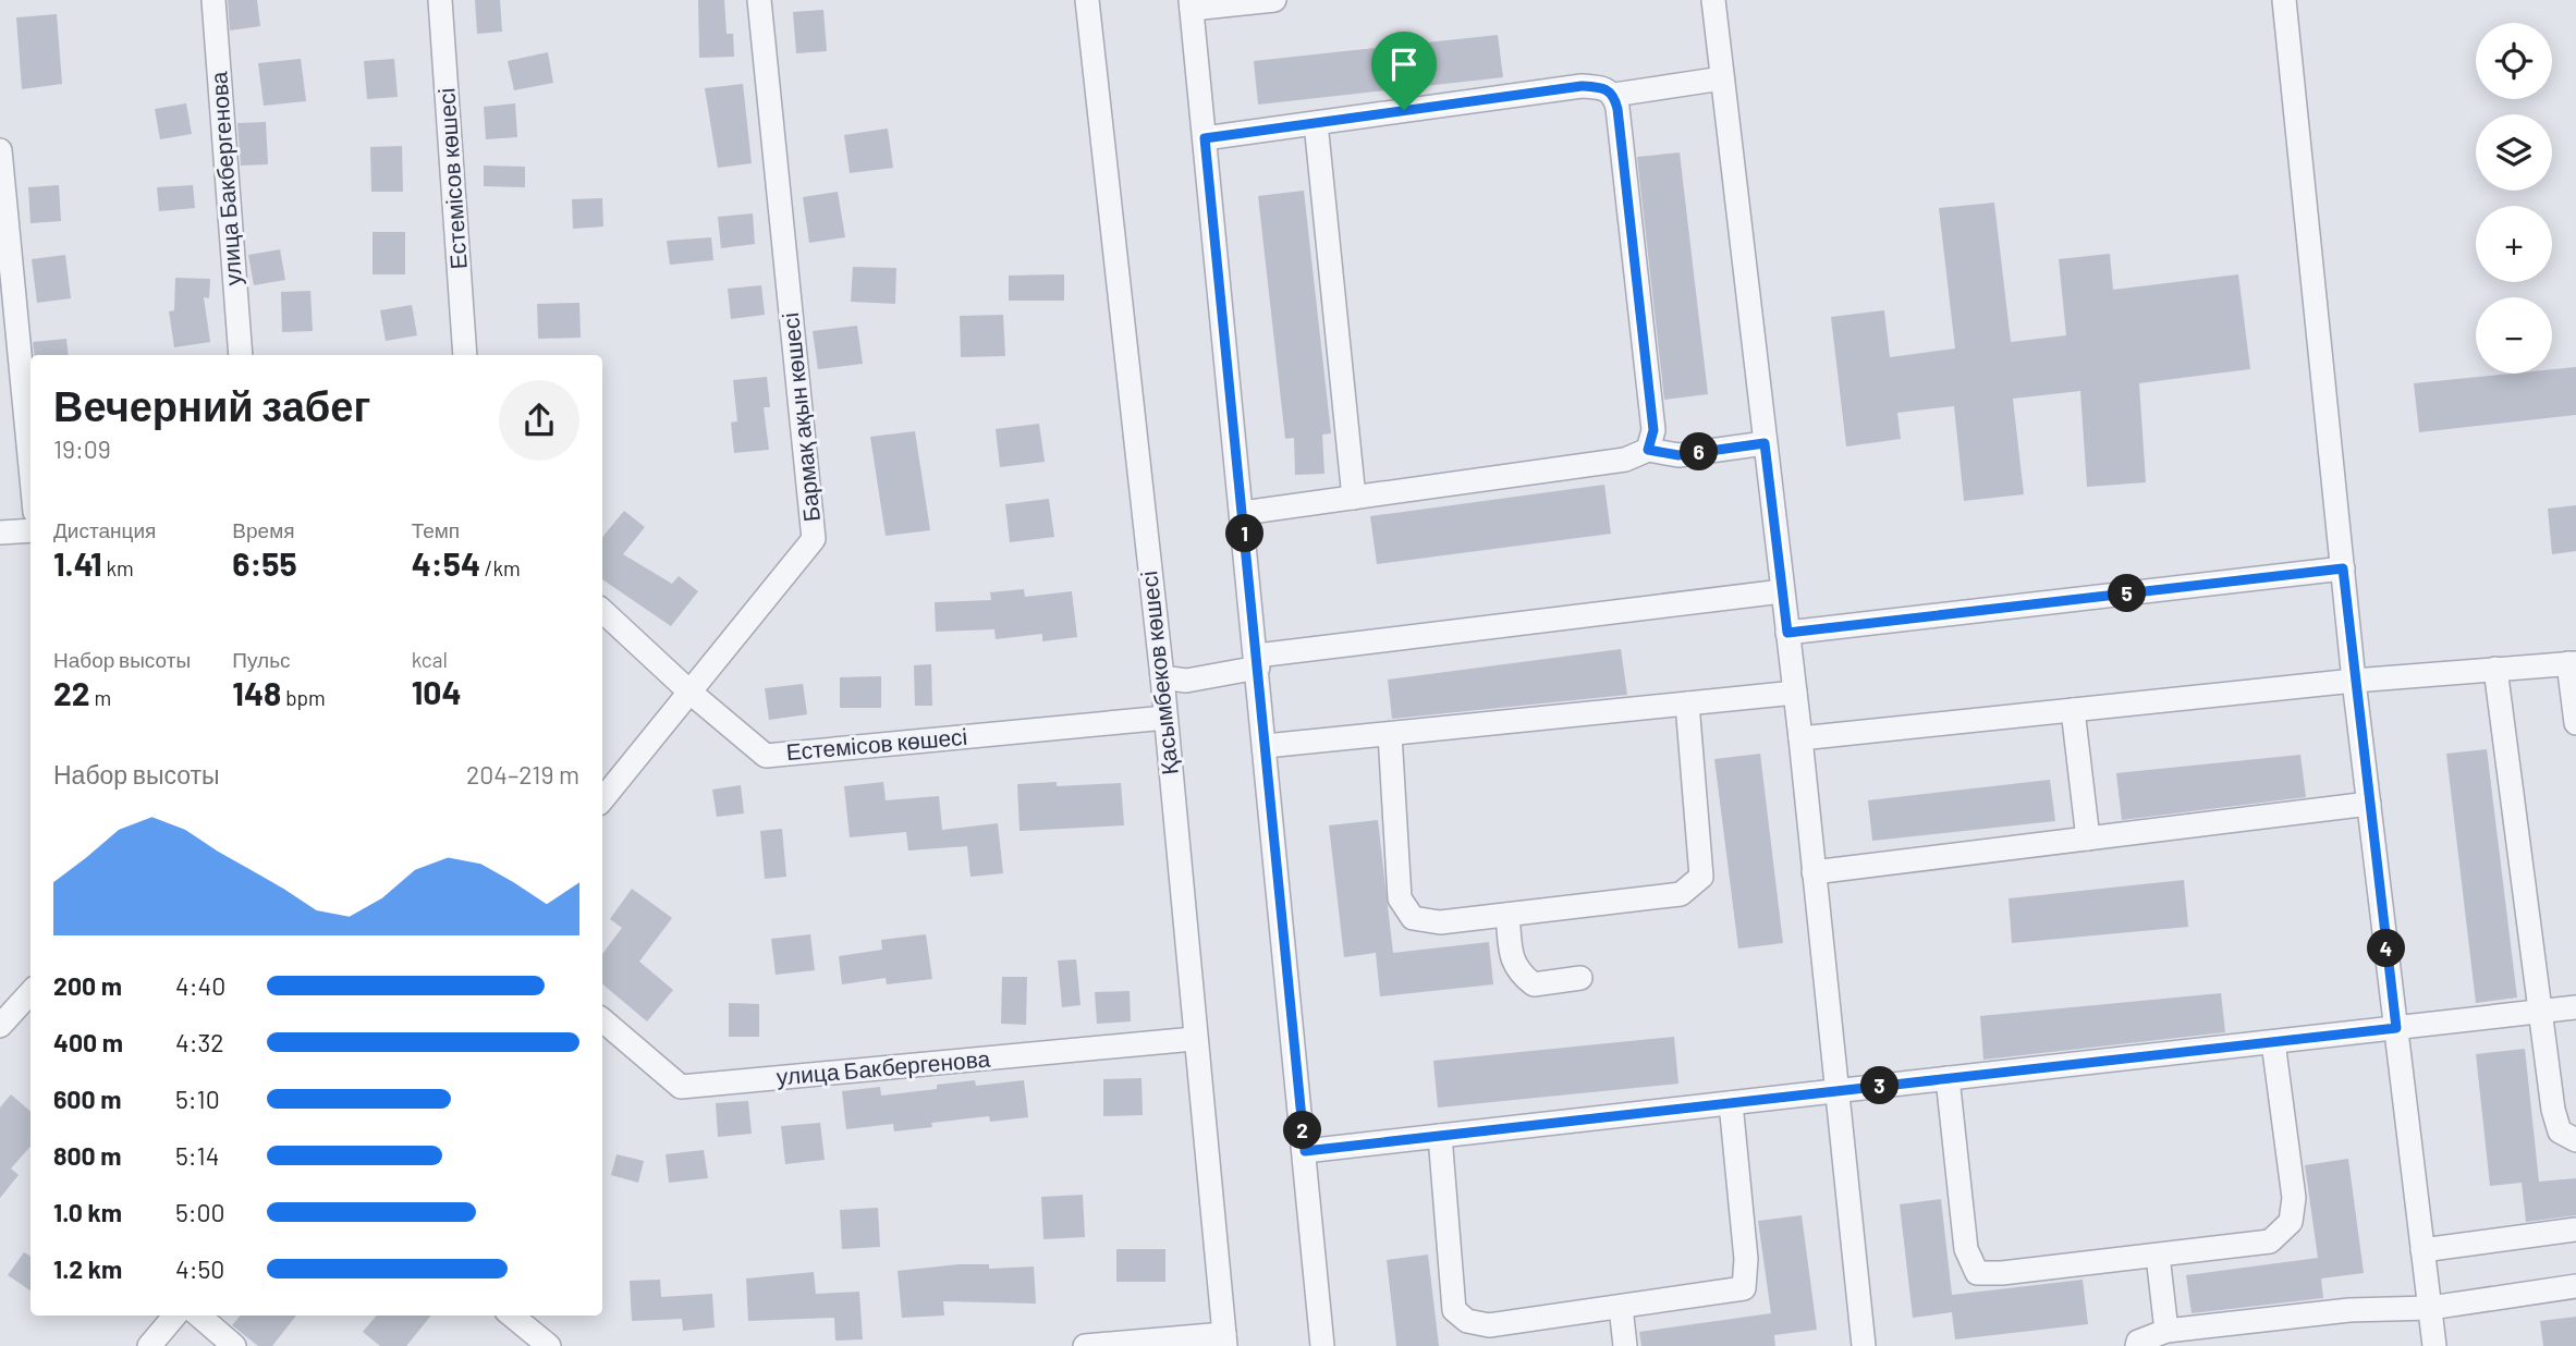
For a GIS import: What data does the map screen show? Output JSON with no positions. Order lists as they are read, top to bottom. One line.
{"streets":{"street":["улица Бакбергенова","Естемісов көшесі","Бармақ ақын көшесі","Қасымбеков көшесі"]},"crossings":[["улица Бакбергенова","Қасымбеков көшесі"],["Естемісов көшесі","Бармақ ақын көшесі"],["Естемісов көшесі","Қасымбеков көшесі"]],"page":{"map_buttons":["+","−"],"heading":["Вечерний забег","19:09"],"pins":["6","1","5","4","3","2"],"stats":[["Дистанция","1.41 km"],["Время","6:55"],["Темп","4:54 /km"],["Набор высоты","22 m"],["Пульс","148 bpm"],["kcal","104"]],"chart":["Набор высоты","204–219 m"],"list":[{"name":"200 m","note":"4:40"},{"name":"400 m","note":"4:32"},{"name":"600 m","note":"5:10"},{"name":"800 m","note":"5:14"},{"name":"1.0 km","note":"5:00"},{"name":"1.2 km","note":"4:50"}]}}
